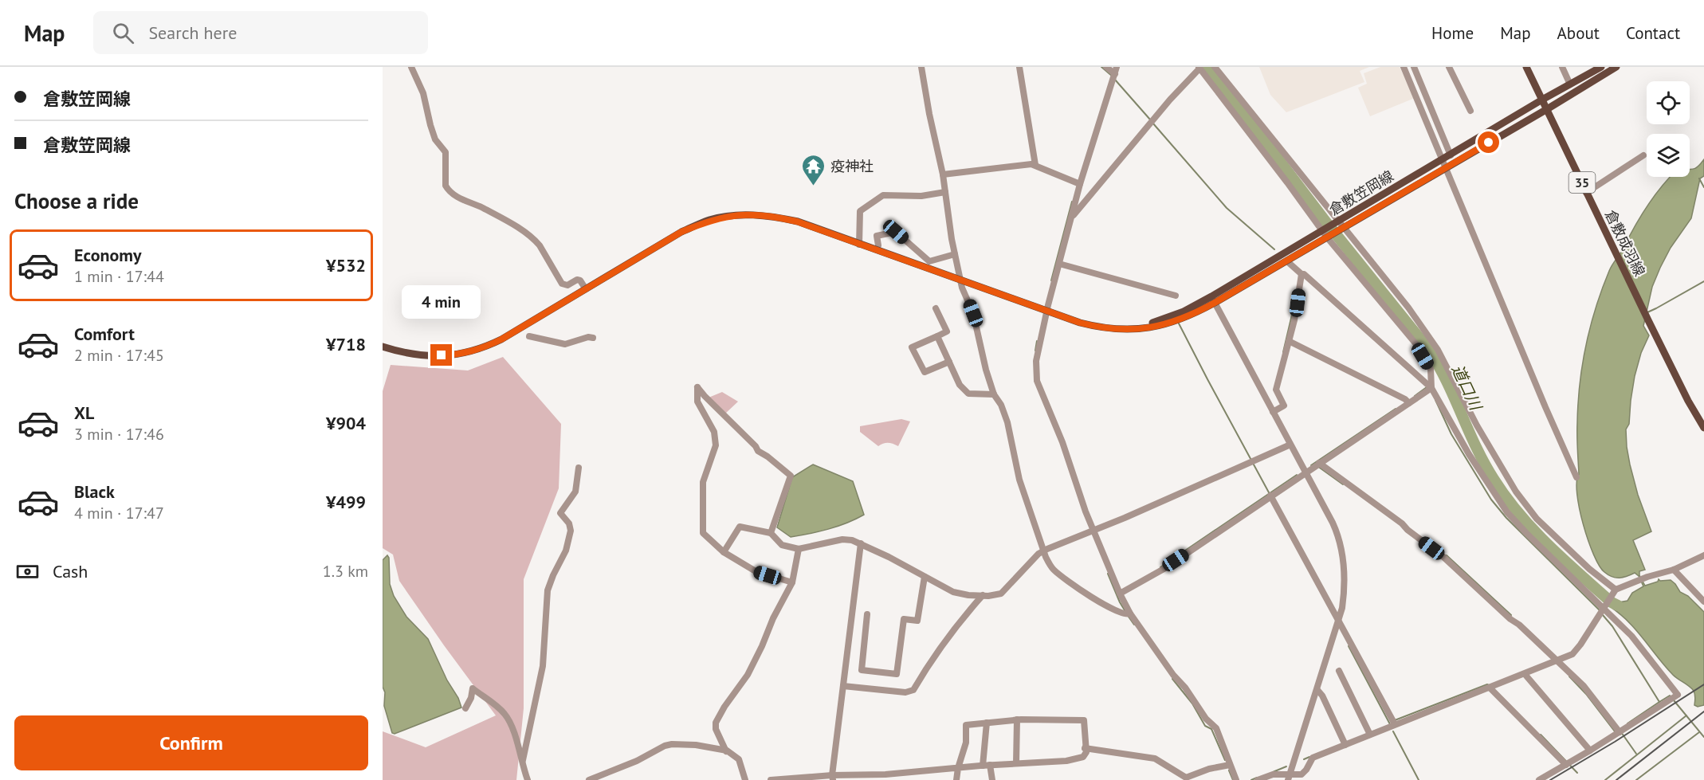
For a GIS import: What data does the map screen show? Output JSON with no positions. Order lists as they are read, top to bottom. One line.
{"streets":{"main road":["35","倉敷笠岡線","倉敷成羽線"]},"crossings":[["倉敷笠岡線","倉敷成羽線"]],"water":["道口川"],"places":{"temple":["疫神社"]},"page":{"header":"Map","search":"Search here","nav":["Home","Map","About","Contact"],"banner":["倉敷笠岡線","倉敷笠岡線"],"heading":"Choose a ride","list":[{"name":"Economy","note":"1 min · 17:44","value":"¥532"},{"name":"Comfort","note":"2 min · 17:45","value":"¥718"},{"name":"XL","note":"3 min · 17:46","value":"¥904"},{"name":"Black","note":"4 min · 17:47","value":"¥499"}],"bubble":"4 min","pay":["Cash","1.3 km"],"buttons":"Confirm"}}
